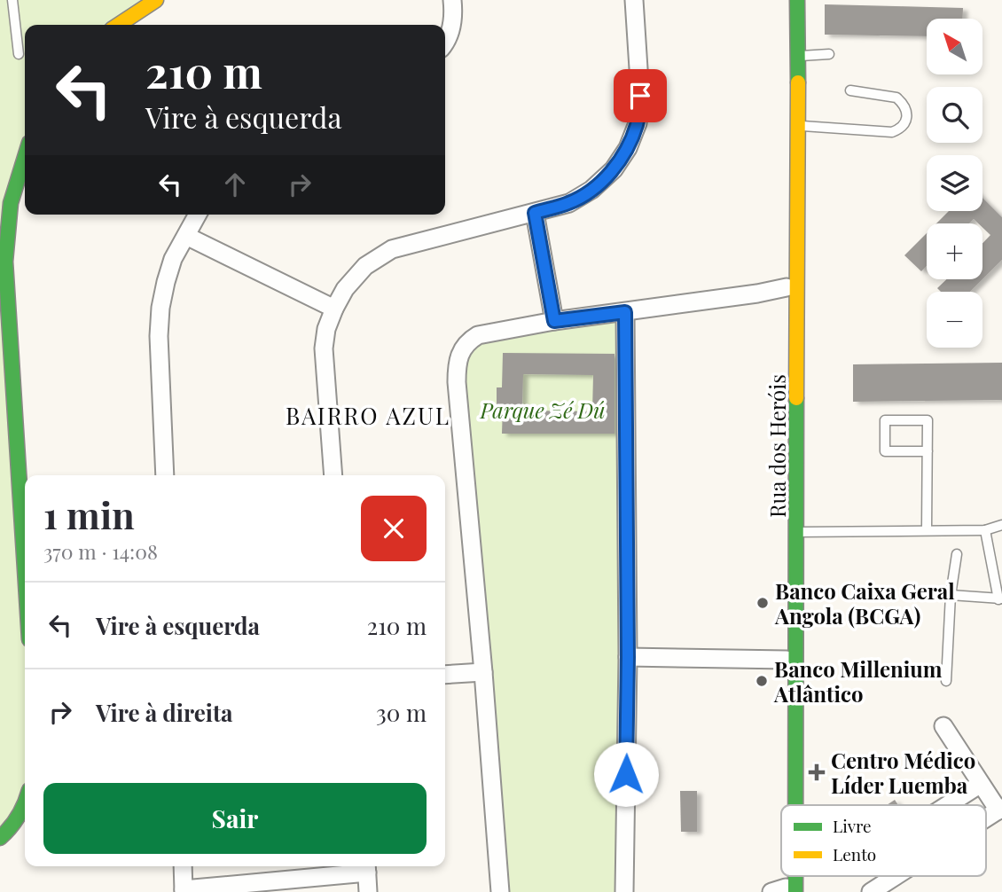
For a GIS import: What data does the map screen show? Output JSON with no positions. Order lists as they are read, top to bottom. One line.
{"streets":{"main road":["Rua dos Heróis"]},"districts":["BAIRRO AZUL"],"parks":["Parque Zé Dú"],"places":{"other":["Banco Caixa Geral Angola (BCGA)","Banco Millenium Atlântico"],"health":["Centro Médico Líder Luemba"]},"legend":["Livre","Lento"],"north":"top left","page":{"map_buttons":["+","−"],"turn":["210 m","Vire à esquerda"],"heading":["1 min","370 m · 14:08"],"list":[{"name":"Vire à esquerda","value":"210 m"},{"name":"Vire à direita","value":"30 m"}],"buttons":"Sair"}}
